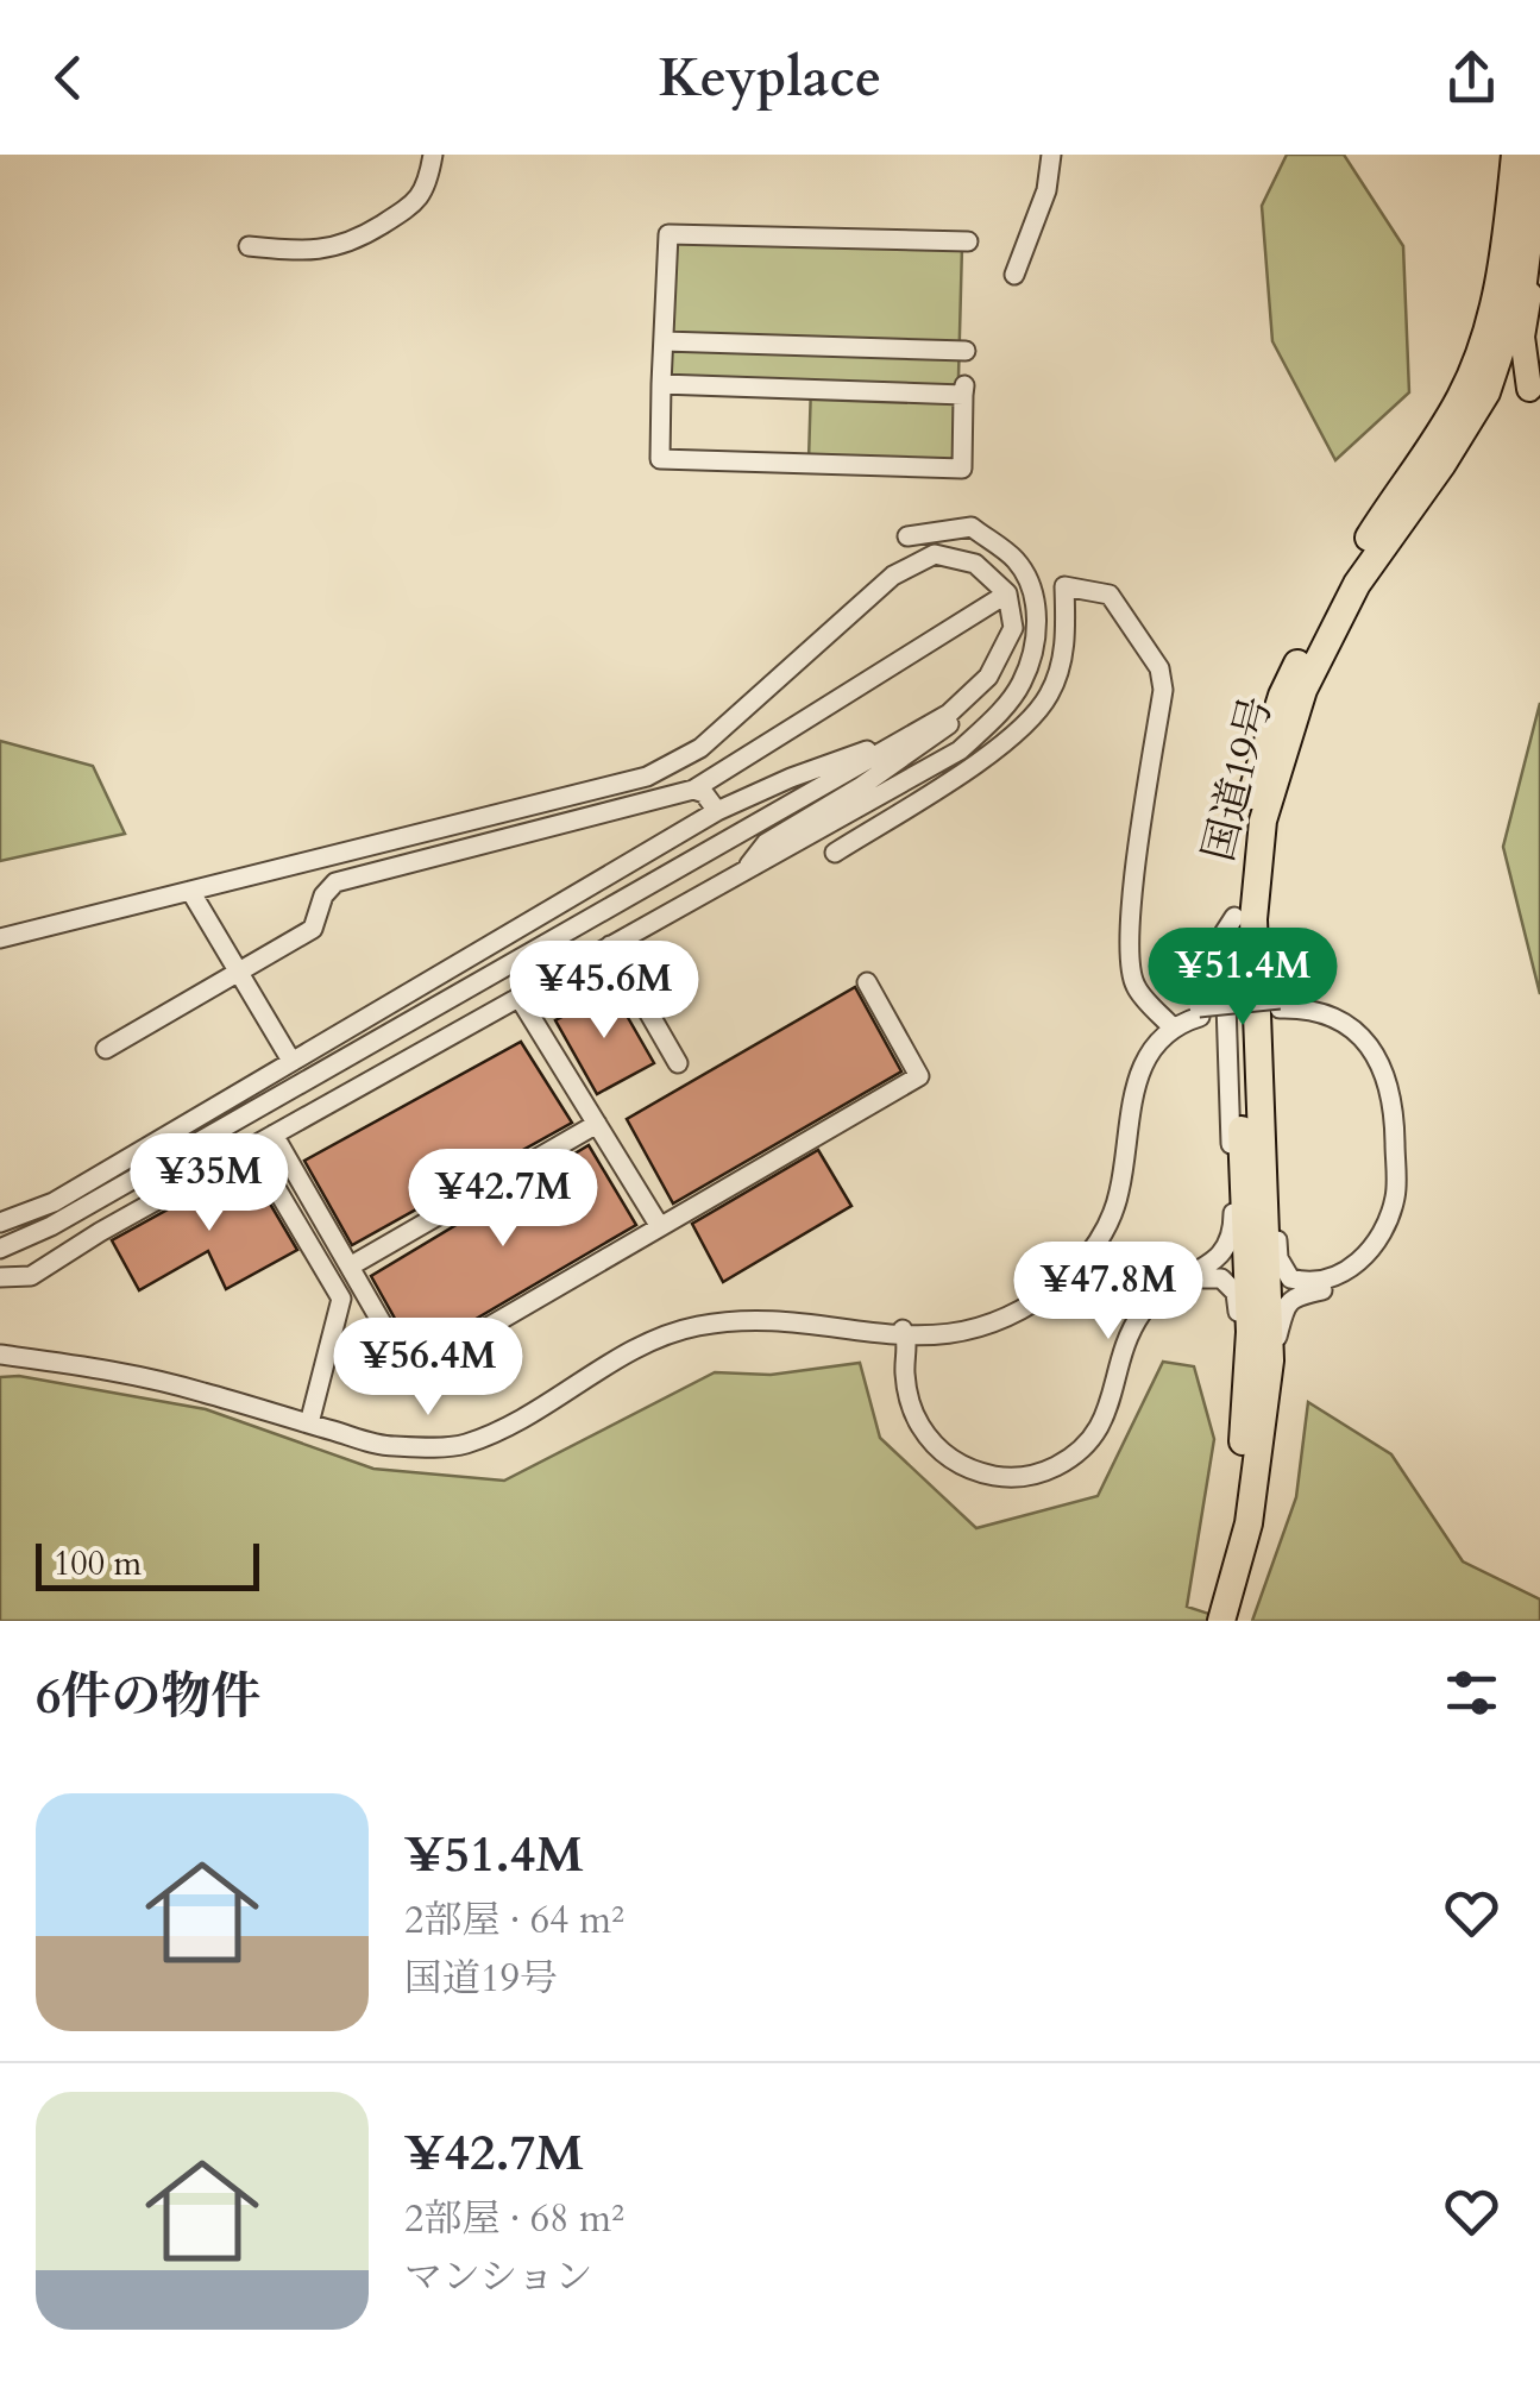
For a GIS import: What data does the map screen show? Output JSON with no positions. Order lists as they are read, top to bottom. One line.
{"streets":{"highway":["国道19号"]},"scale_bar":"100 m","page":{"header":"Keyplace","price":["¥51.4M","¥45.6M","¥35M","¥42.7M","¥47.8M","¥56.4M"],"scale":"100 m","heading":"6件の物件","list":[{"name":"¥51.4M","note":"2部屋 · 64 m² · 国道19号"},{"name":"¥42.7M","note":"2部屋 · 68 m² · マンション"}]}}
